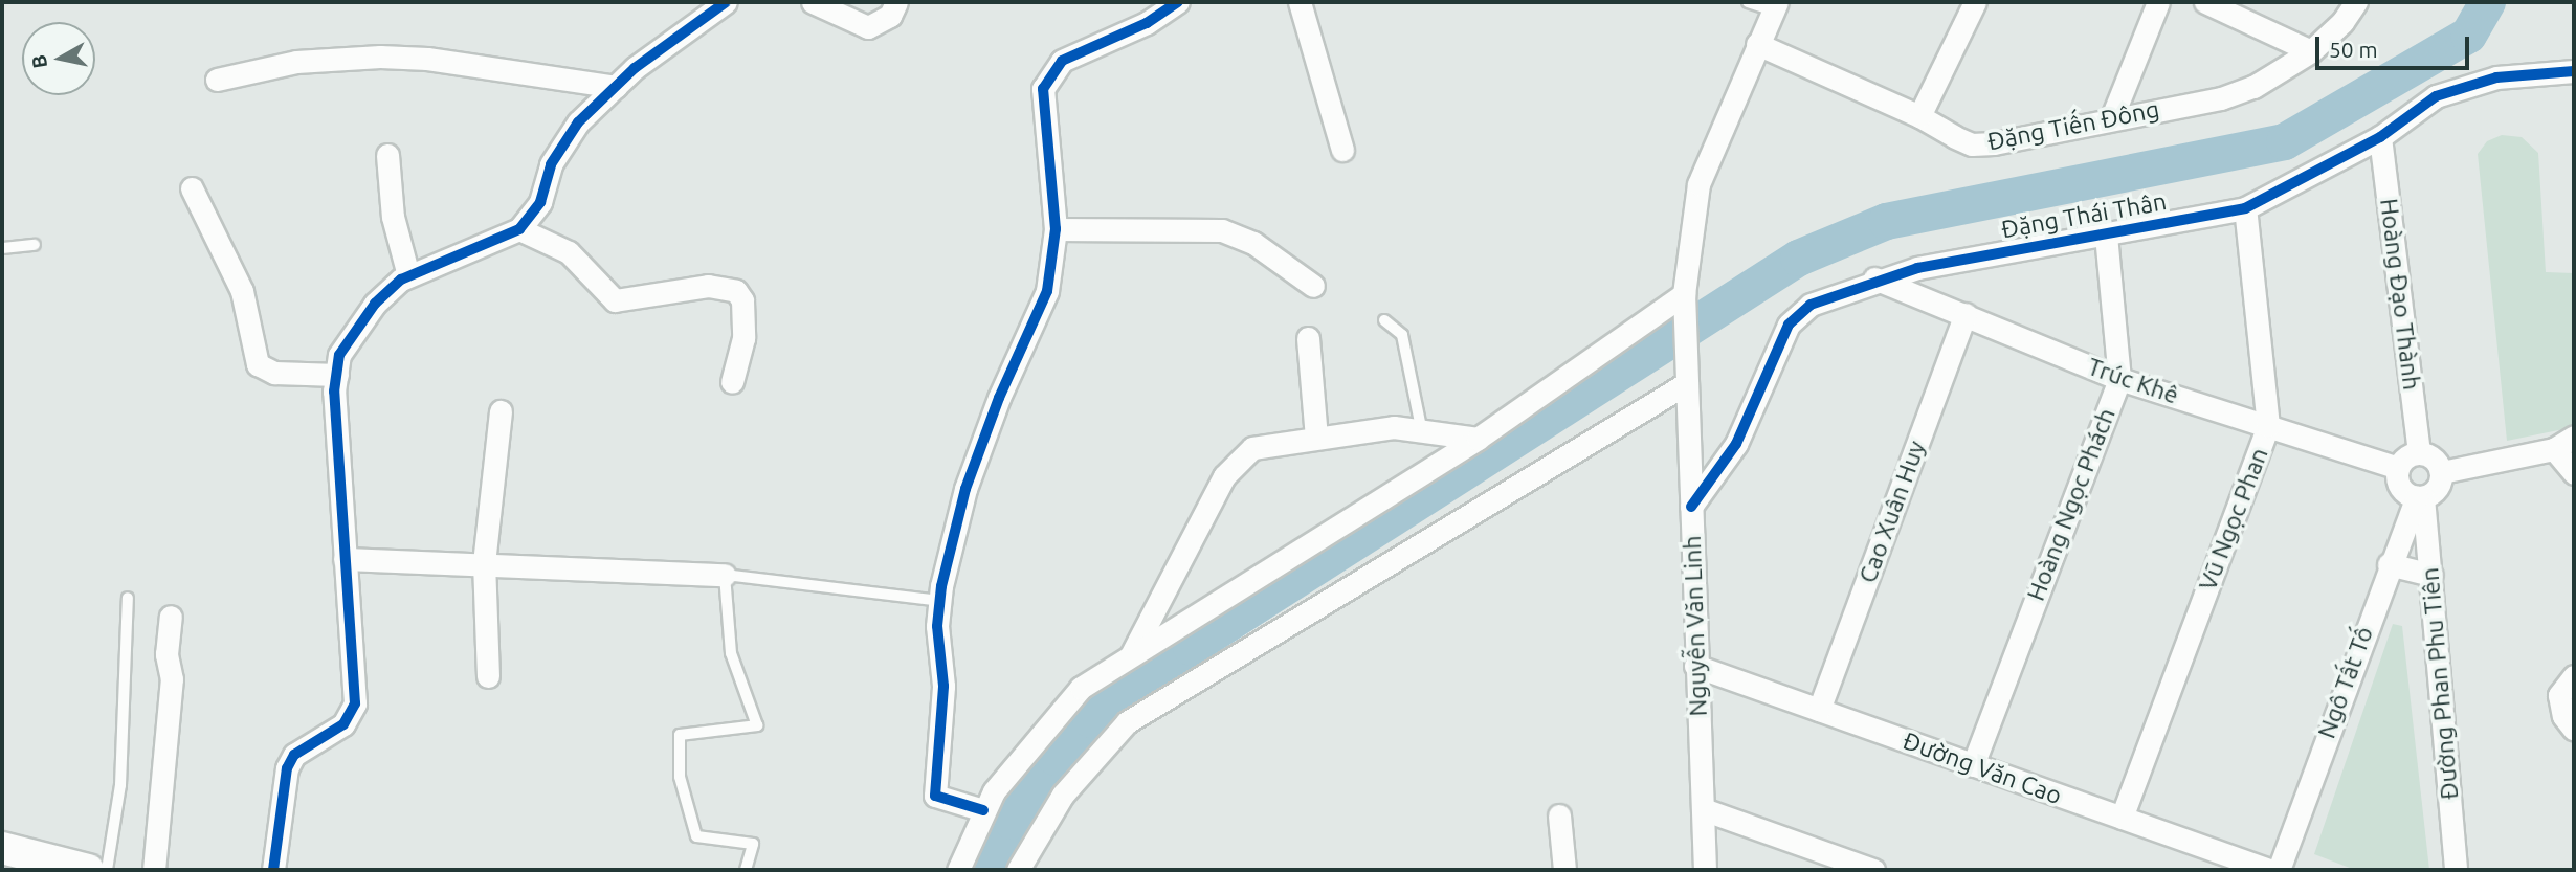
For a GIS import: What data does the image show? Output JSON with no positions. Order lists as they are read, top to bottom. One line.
{"streets":{"street":["Đặng Tiến Đông","Đặng Thái Thân","Hoàng Đạo Thành","Trúc Khê","Hoàng Ngọc Phách","Cao Xuân Huy","Vũ Ngọc Phan","Nguyễn Văn Linh","Ngô Tất Tố","Đường Phan Phu Tiên","Đường Văn Cao"]},"crossings":[["Đặng Thái Thân","Hoàng Đạo Thành"],["Đặng Thái Thân","Trúc Khê"],["Đặng Thái Thân","Hoàng Ngọc Phách"],["Đặng Thái Thân","Vũ Ngọc Phan"],["Đặng Thái Thân","Nguyễn Văn Linh"],["Hoàng Đạo Thành","Trúc Khê"],["Hoàng Đạo Thành","Ngô Tất Tố"],["Hoàng Đạo Thành","Đường Phan Phu Tiên"],["Trúc Khê","Hoàng Ngọc Phách"],["Trúc Khê","Cao Xuân Huy"],["Trúc Khê","Vũ Ngọc Phan"],["Trúc Khê","Ngô Tất Tố"],["Trúc Khê","Đường Phan Phu Tiên"],["Hoàng Ngọc Phách","Đường Văn Cao"],["Cao Xuân Huy","Đường Văn Cao"],["Vũ Ngọc Phan","Đường Văn Cao"],["Nguyễn Văn Linh","Đường Văn Cao"],["Ngô Tất Tố","Đường Phan Phu Tiên"]],"scale_bar":"50 m","north":"left"}
